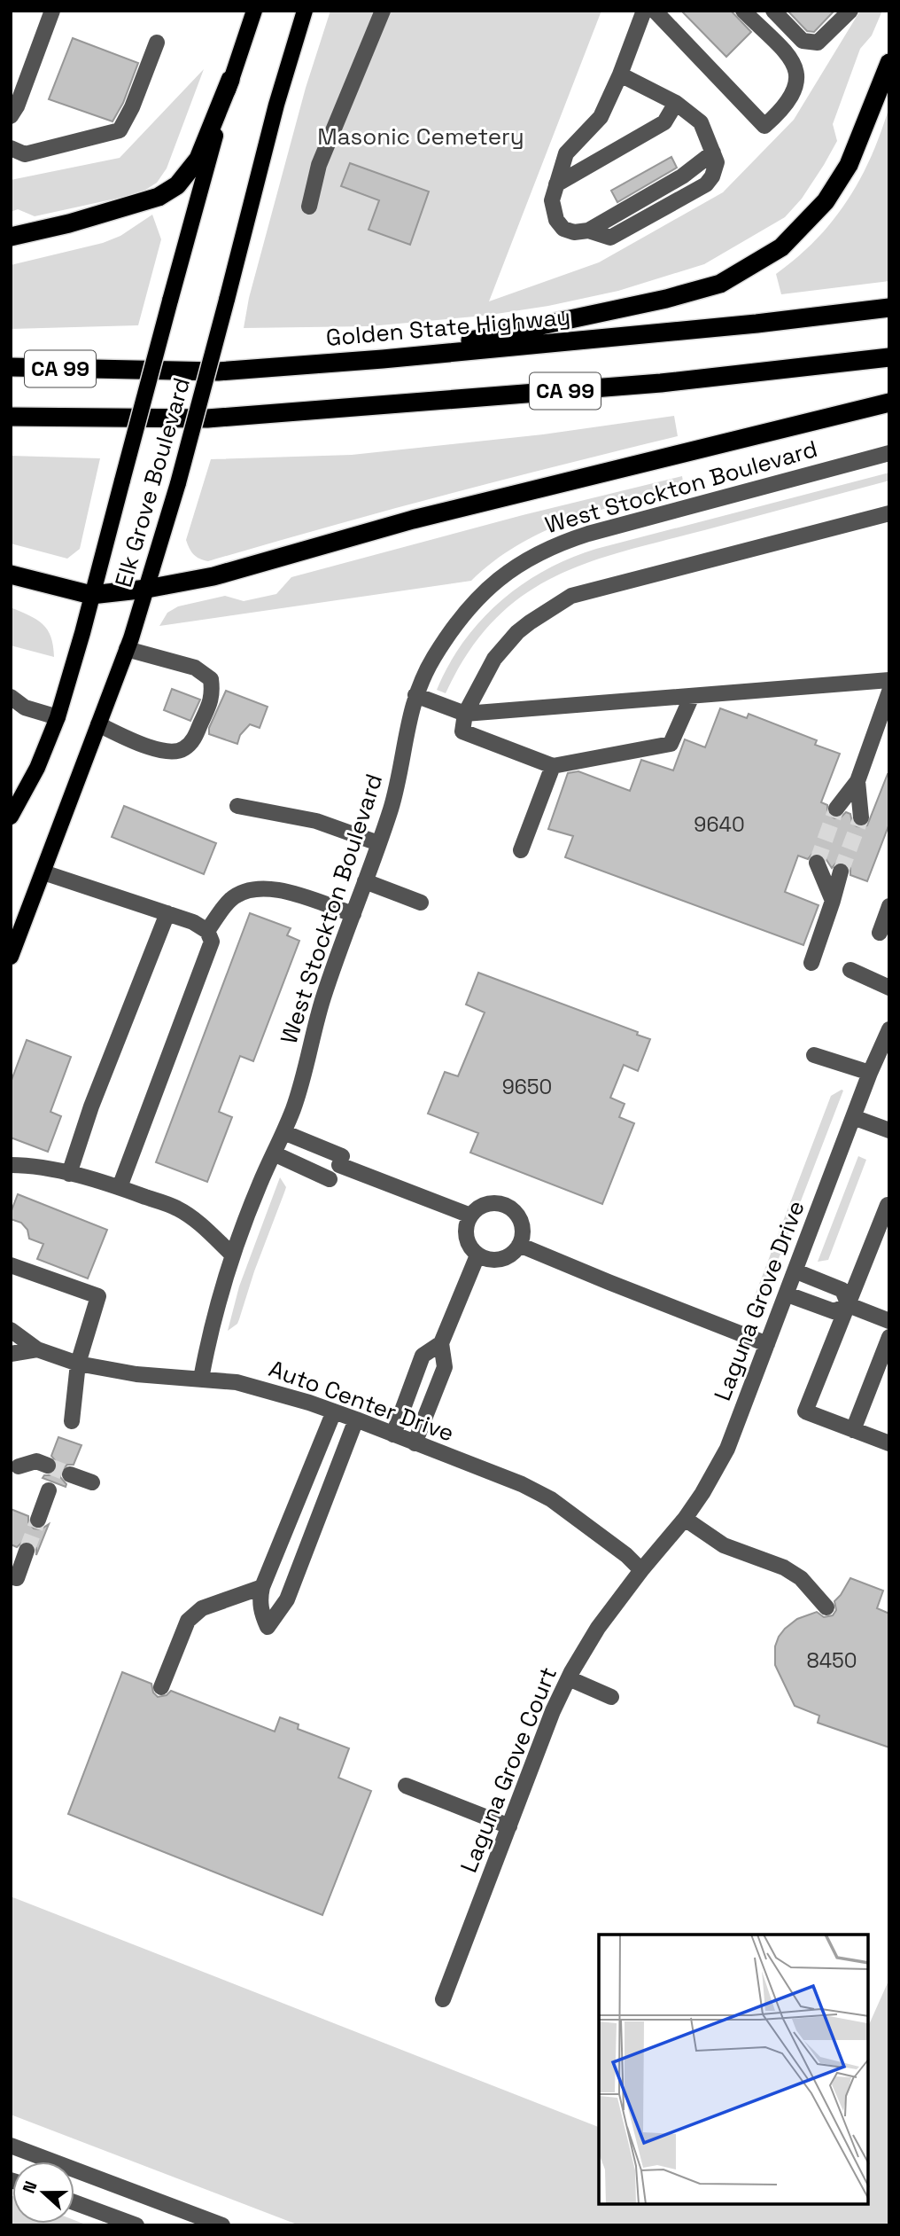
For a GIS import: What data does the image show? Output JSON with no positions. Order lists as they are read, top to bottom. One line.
{"streets":{"highway":["Golden State Highway","CA 99"],"main road":["Elk Grove Boulevard"],"street":["West Stockton Boulevard","Laguna Grove Drive","Auto Center Drive","Laguna Grove Court"]},"crossings":[["West Stockton Boulevard","Auto Center Drive"],["Laguna Grove Drive","Auto Center Drive"],["Laguna Grove Drive","Laguna Grove Court"],["Auto Center Drive","Laguna Grove Court"]],"parks":["Masonic Cemetery"],"house_numbers":["9640","9650","8450"],"north":"left"}
